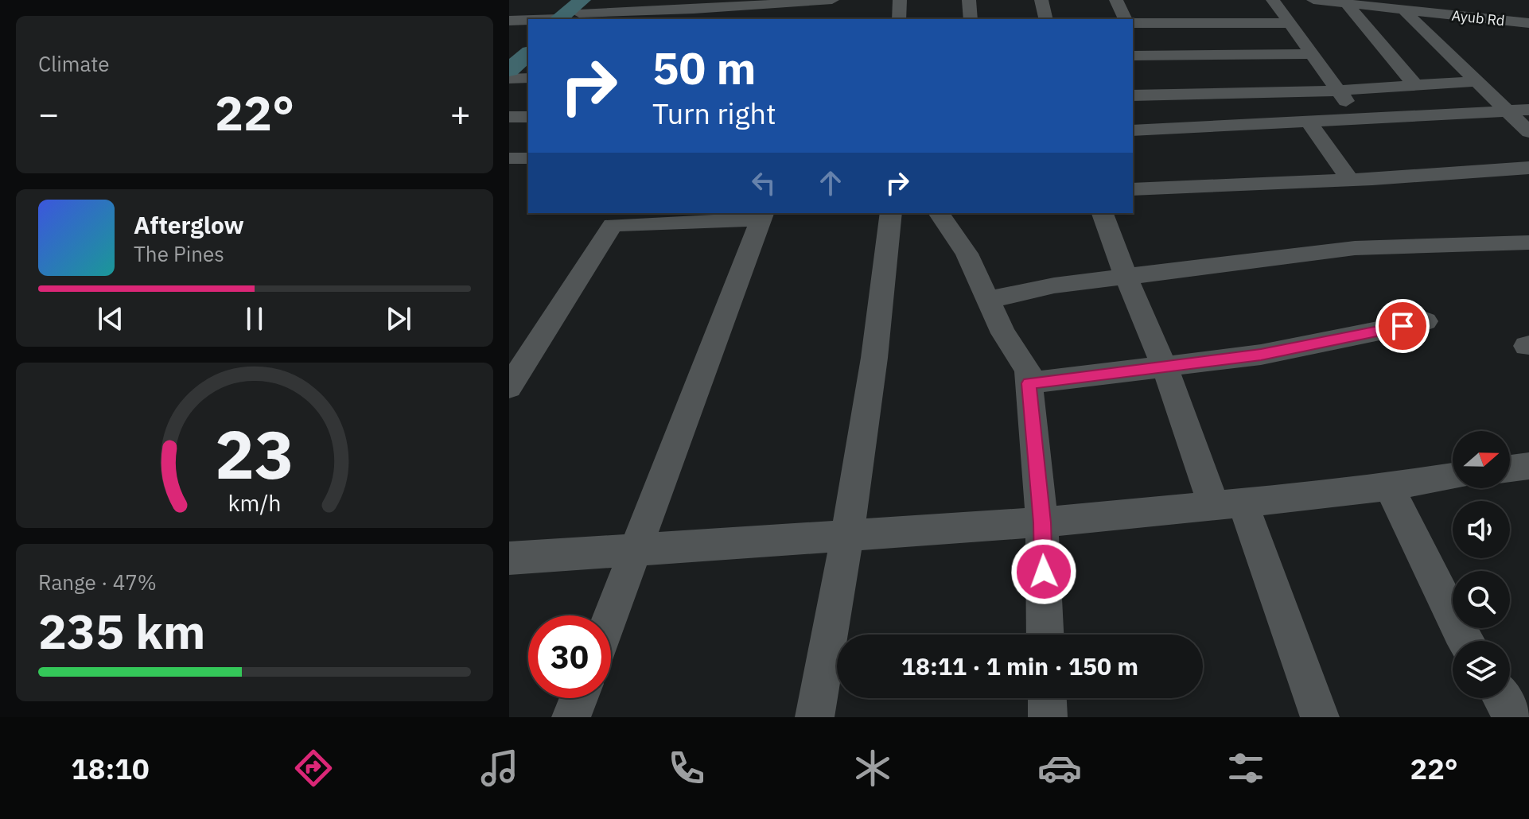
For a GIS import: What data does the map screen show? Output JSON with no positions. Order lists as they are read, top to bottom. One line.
{"streets":{"street":["Ayub Rd"]},"north":"right","page":{"tile":["Climate",["Range · 47%","235 km"]],"turn":["50 m","Turn right"],"heat":["−","22°","+"],"song":["Afterglow","The Pines"],"limit":"30","trip":"18:11 · 1 min · 150 m","tabs":["18:10","22°"],"gauge":["23","km/h"]}}
